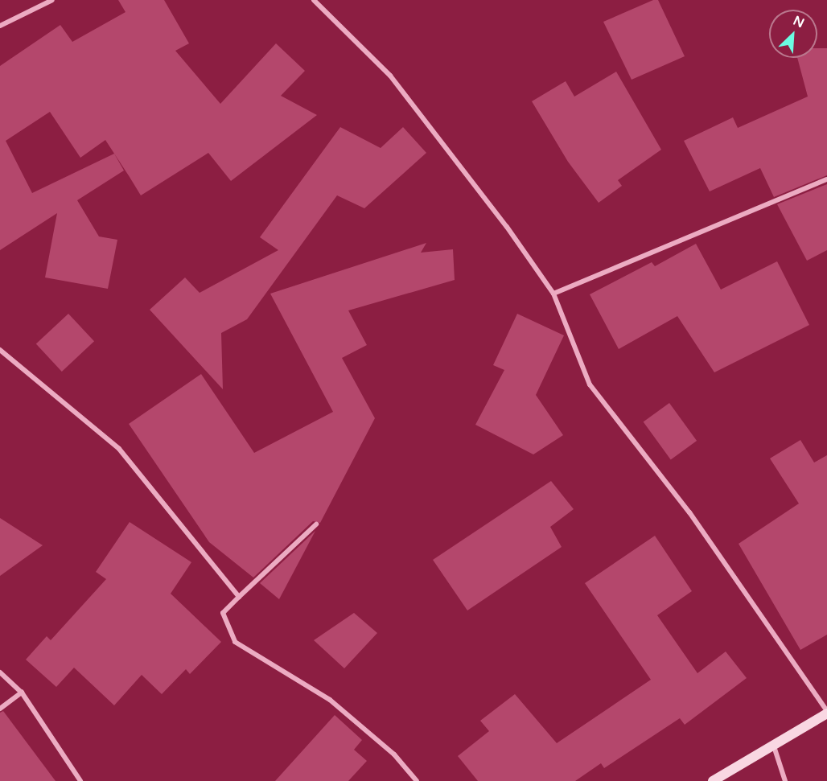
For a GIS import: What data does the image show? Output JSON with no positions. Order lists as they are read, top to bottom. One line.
{"north":"top right"}
